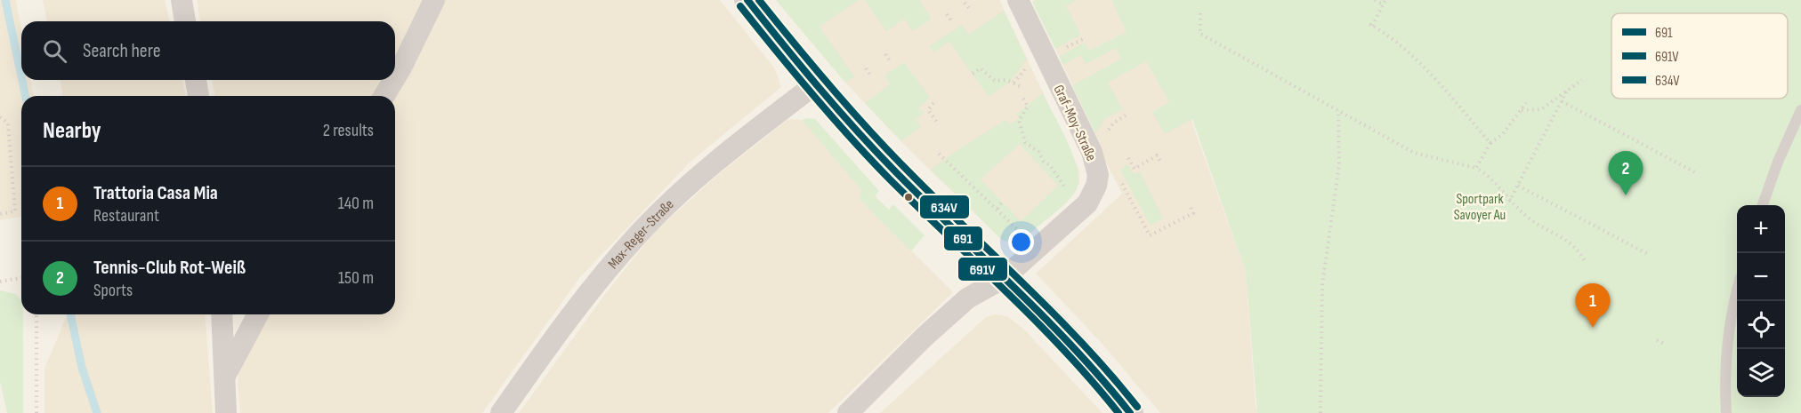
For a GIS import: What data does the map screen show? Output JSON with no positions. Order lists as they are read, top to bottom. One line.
{"streets":{"street":["Graf-Moy-Straße","Max-Reger-Straße"]},"parks":["Sportpark Savoyer Au"],"lines":["transit line 691","transit line 634V","transit line 691V"],"legend":["691","691V","634V"],"page":{"search":"Search here","heading":["Nearby","2 results"],"pins":["2","1"],"list":[{"mark":"1","name":"Trattoria Casa Mia","note":"Restaurant","value":"140 m"},{"mark":"2","name":"Tennis-Club Rot-Weiß","note":"Sports","value":"150 m"}],"map_buttons":["+","−"]}}
